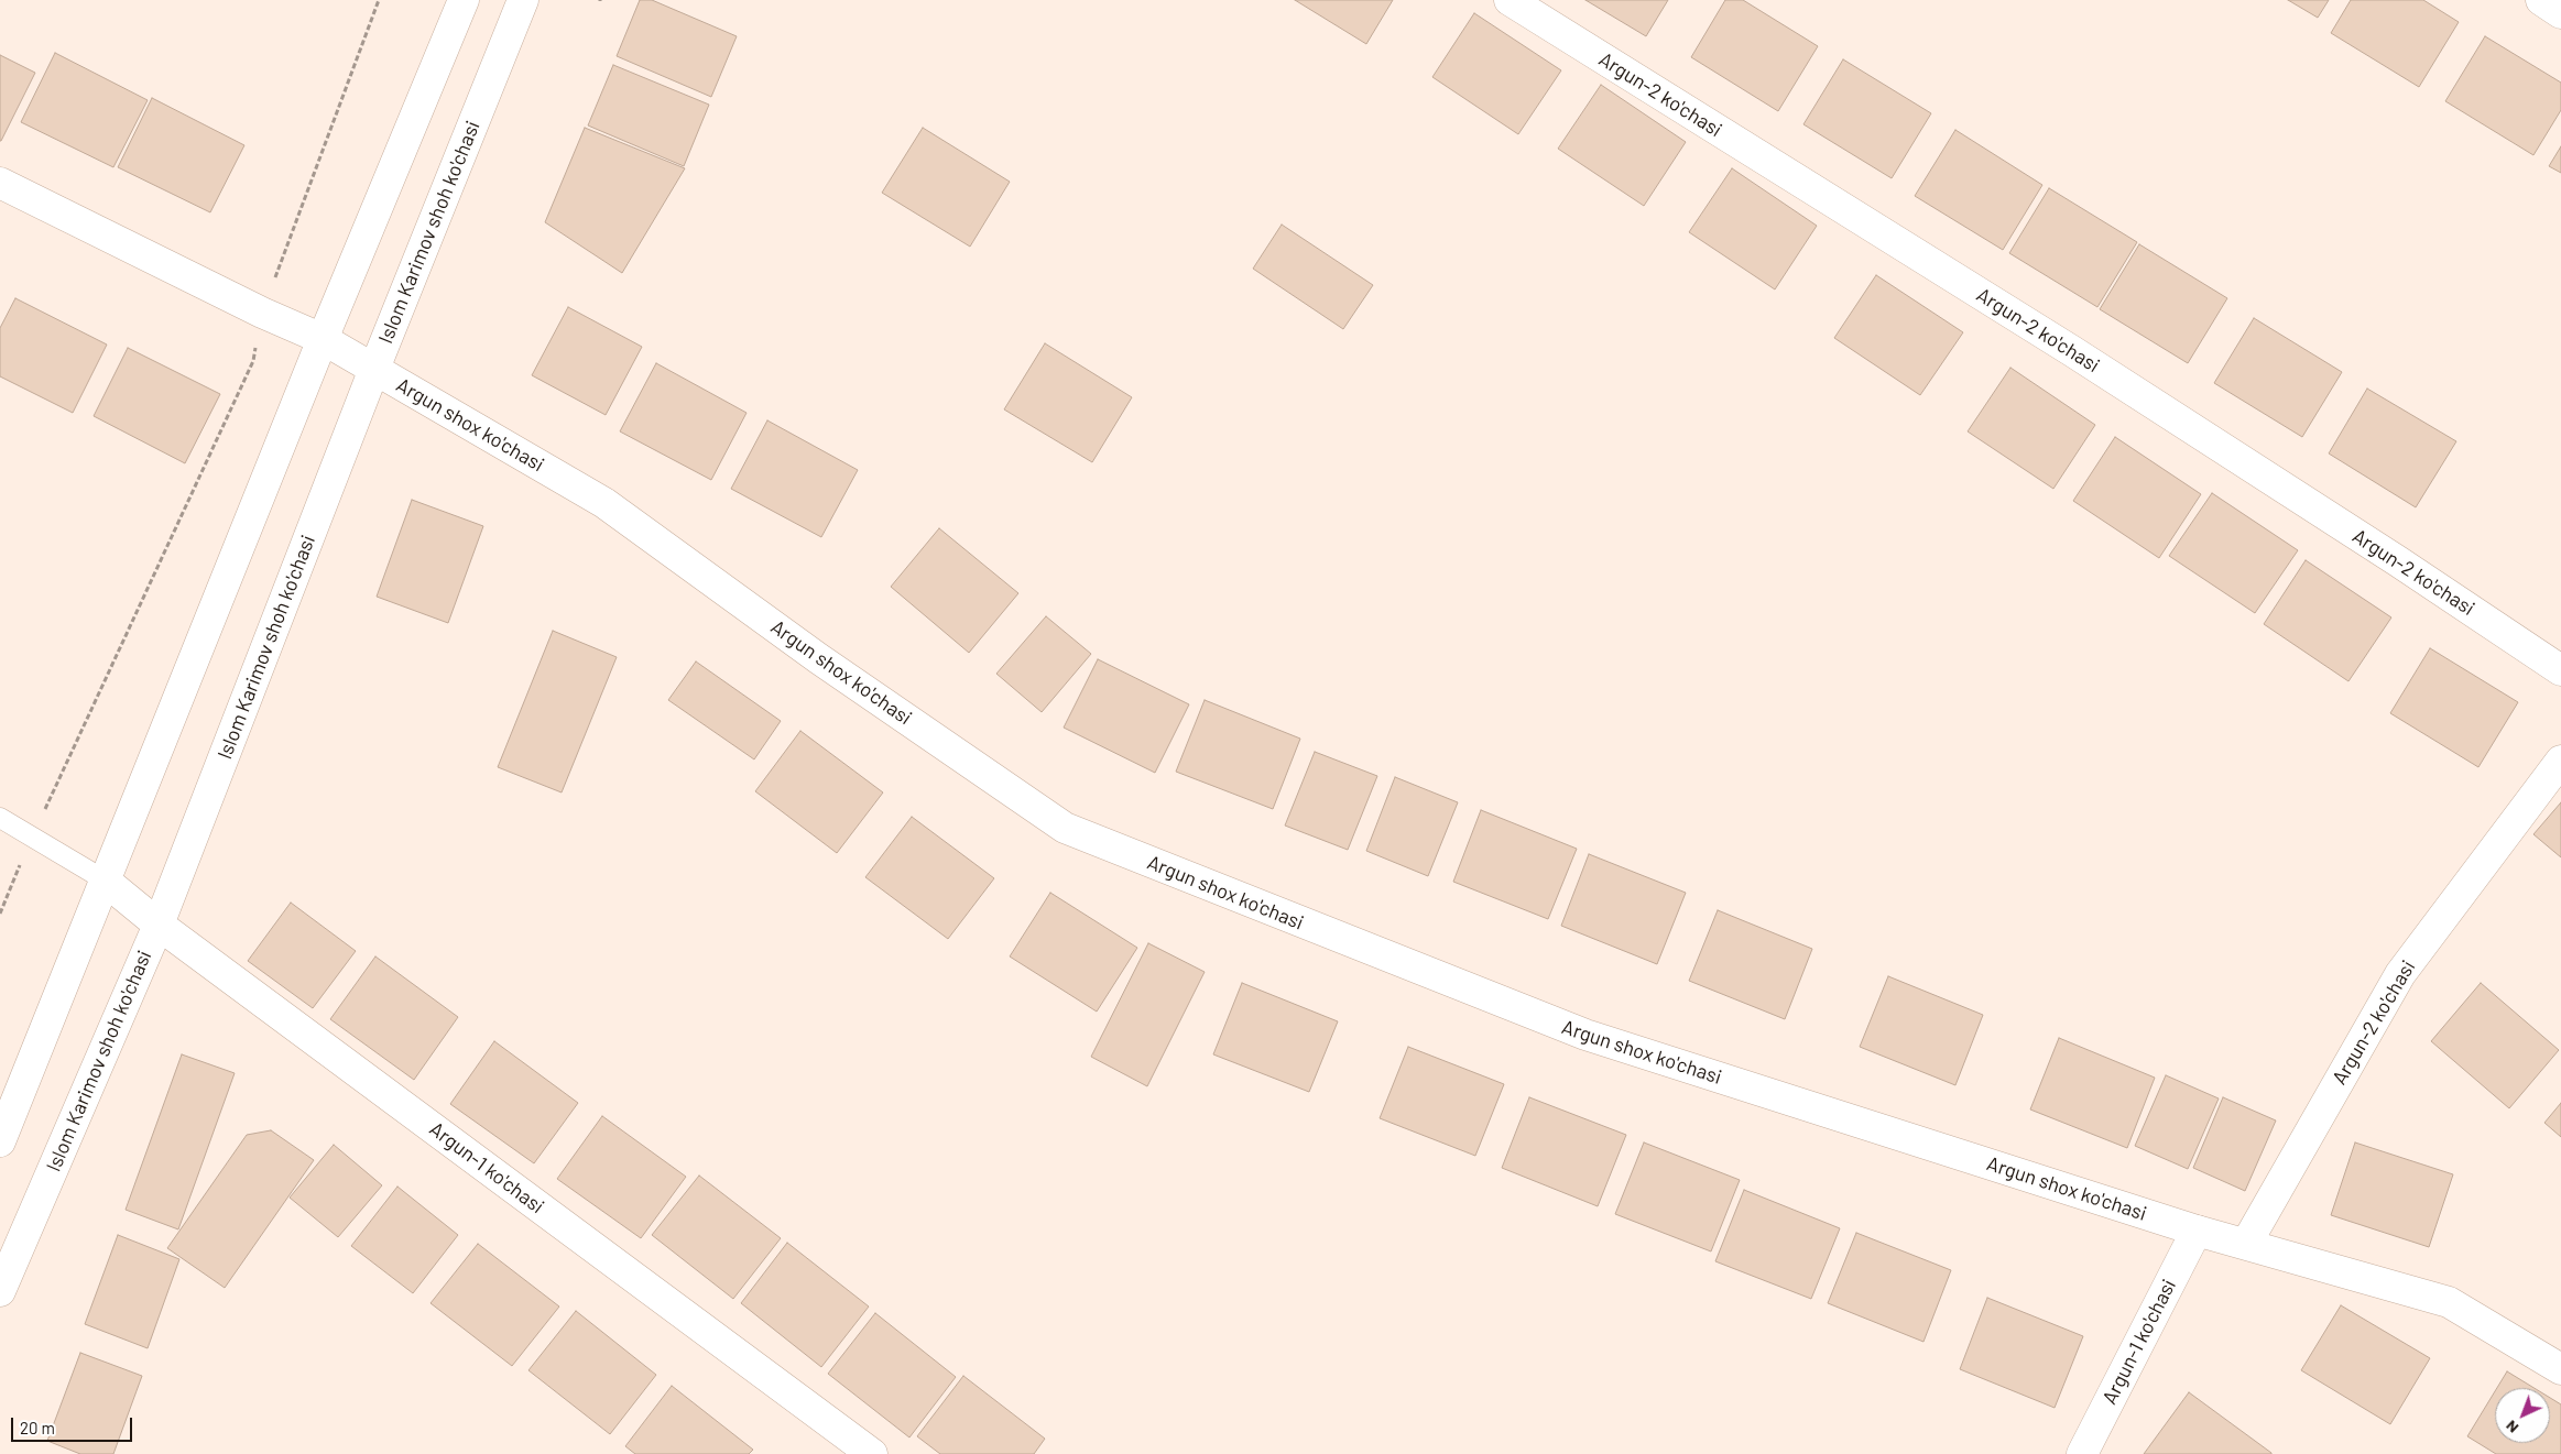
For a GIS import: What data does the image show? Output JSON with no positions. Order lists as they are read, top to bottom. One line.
{"streets":{"street":["Argun-2 ko'chasi","Islom Karimov shoh ko'chasi","Argun shox ko'chasi","Argun-1 ko'chasi"]},"crossings":[["Argun-2 ko'chasi","Argun shox ko'chasi"],["Islom Karimov shoh ko'chasi","Argun shox ko'chasi"],["Islom Karimov shoh ko'chasi","Argun-1 ko'chasi"],["Argun shox ko'chasi","Argun-1 ko'chasi"]],"scale_bar":"20 m","north":"bottom left"}
